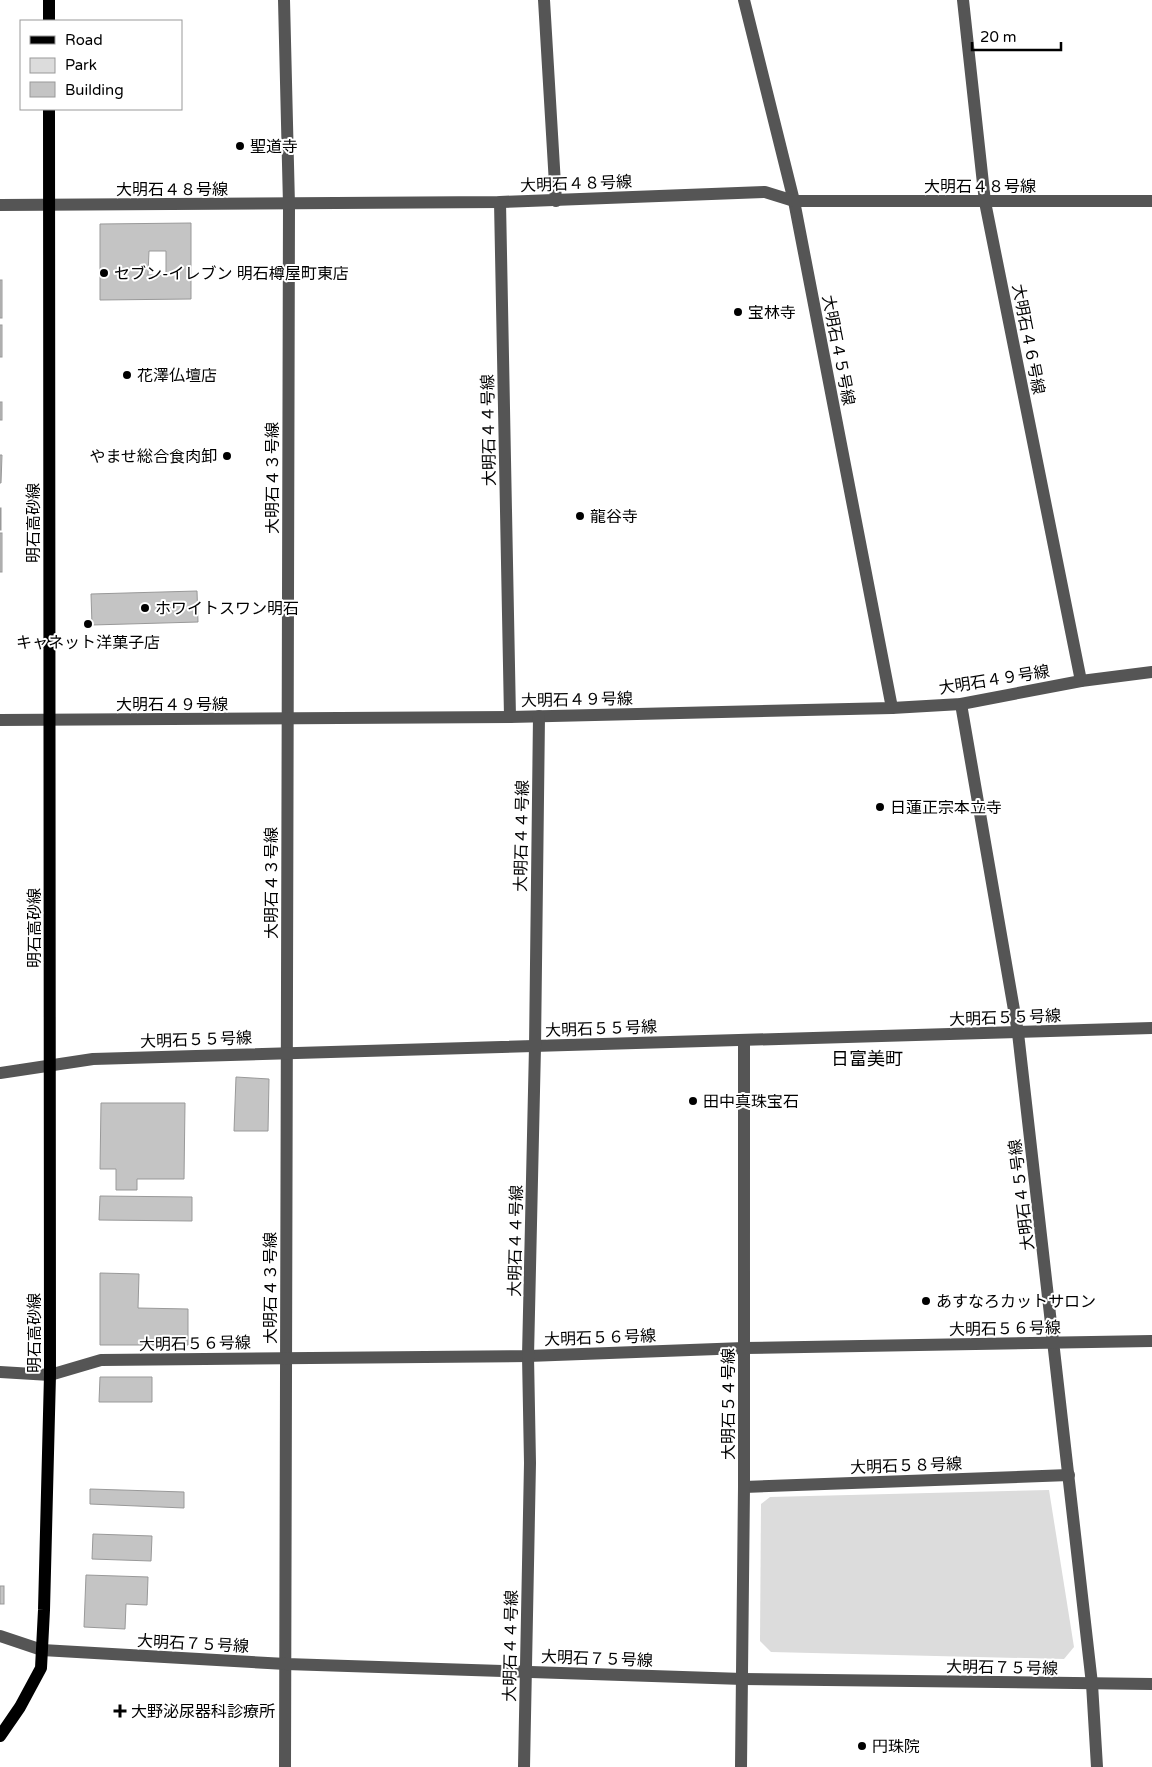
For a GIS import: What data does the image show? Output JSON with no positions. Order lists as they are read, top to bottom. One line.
{"streets":{"main road":["明石高砂線"],"street":["大明石４８号線","大明石４６号線","大明石４５号線","大明石４４号線","大明石４３号線","大明石４９号線","大明石５５号線","大明石５６号線","大明石５４号線","大明石５８号線","大明石７５号線"]},"crossings":[["大明石４８号線","大明石４６号線"],["大明石４８号線","大明石４５号線"],["大明石４８号線","大明石４４号線"],["大明石４８号線","大明石４３号線"],["大明石４８号線","明石高砂線"],["大明石４６号線","大明石４９号線"],["大明石４５号線","大明石４９号線"],["大明石４５号線","大明石５５号線"],["大明石４５号線","大明石５６号線"],["大明石４５号線","大明石５８号線"],["大明石４５号線","大明石７５号線"],["大明石４４号線","大明石４９号線"],["大明石４４号線","大明石５５号線"],["大明石４４号線","大明石５６号線"],["大明石４４号線","大明石７５号線"],["大明石４３号線","大明石４９号線"],["大明石４３号線","大明石５５号線"],["大明石４３号線","大明石５６号線"],["大明石４３号線","大明石７５号線"],["明石高砂線","大明石４９号線"],["明石高砂線","大明石５５号線"],["明石高砂線","大明石５６号線"],["明石高砂線","大明石７５号線"],["大明石５５号線","大明石５４号線"],["大明石５６号線","大明石５４号線"],["大明石５４号線","大明石５８号線"],["大明石５４号線","大明石７５号線"]],"districts":["日富美町"],"places":{"other":["聖道寺","セブン-イレブン 明石樽屋町東店","宝林寺","花澤仏壇店","やませ総合食肉卸","龍谷寺","ホワイトスワン明石","キャネット洋菓子店","日蓮正宗本立寺","田中真珠宝石","あすなろカットサロン","円珠院"],"health":["大野泌尿器科診療所"]},"legend":["Road","Park","Building"],"scale_bar":"20 m"}
